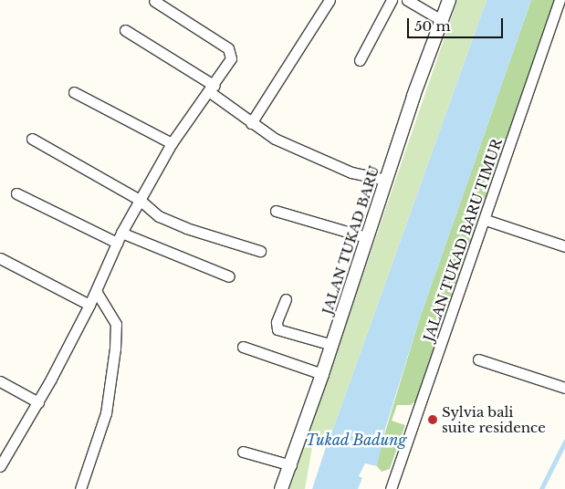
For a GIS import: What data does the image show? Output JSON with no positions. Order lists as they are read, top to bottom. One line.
{"streets":{"street":["JALAN TUKAD BARU","JALAN TUKAD BARU TIMUR"]},"water":["Tukad Badung"],"places":["Sylvia bali suite residence"],"scale_bar":"50 m"}
